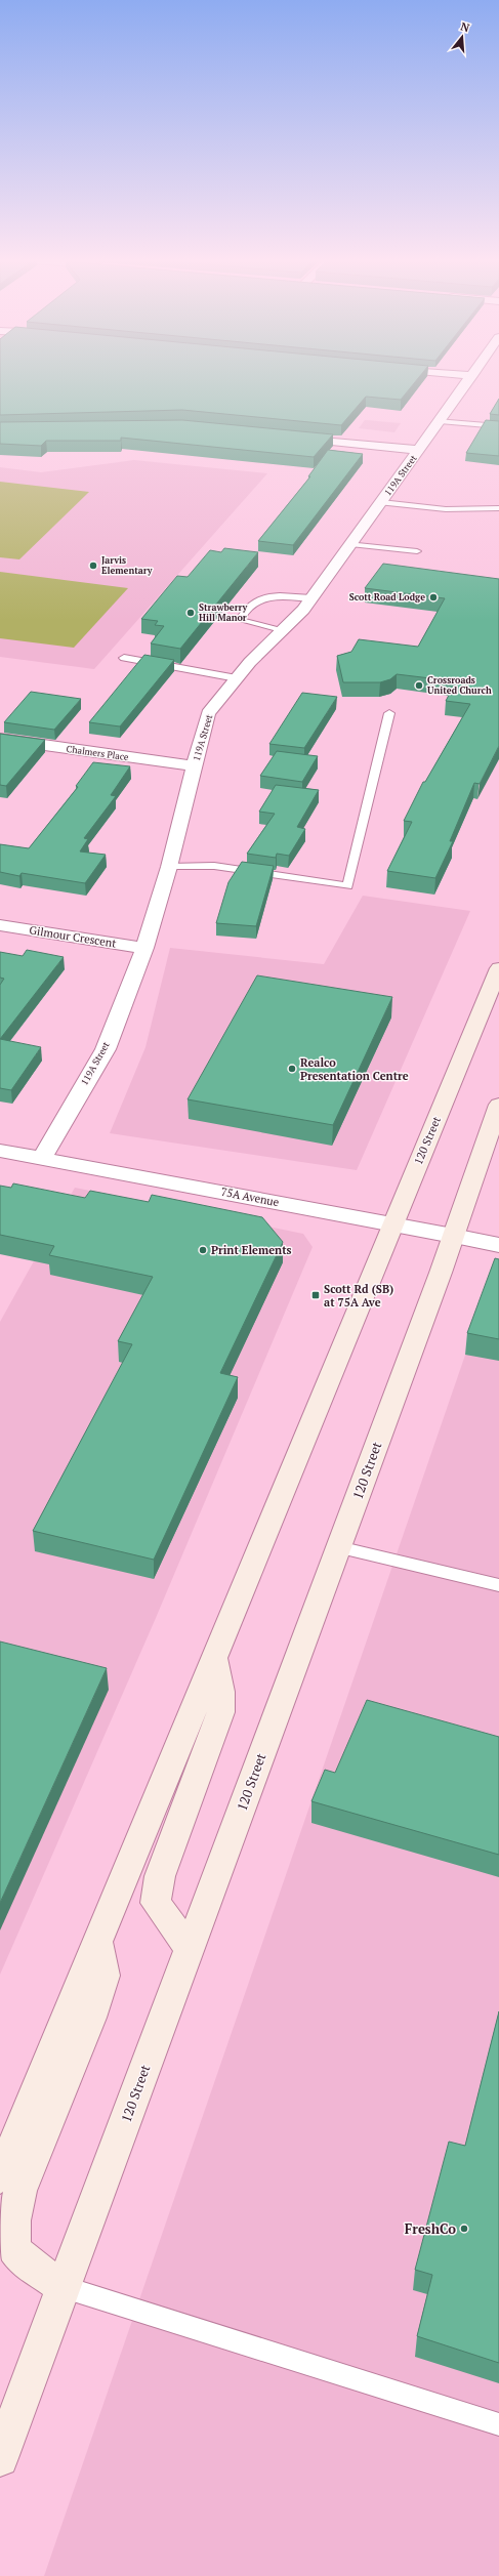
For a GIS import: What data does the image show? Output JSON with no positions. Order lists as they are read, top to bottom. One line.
{"streets":{"main road":["120 Street"],"street":["119A Street","Chalmers Place","Gilmour Crescent","75A Avenue"]},"crossings":[["119A Street","Chalmers Place"],["119A Street","Gilmour Crescent"],["119A Street","75A Avenue"],["120 Street","75A Avenue"]],"places":{"other":["Jarvis Elementary","Scott Road Lodge","Strawberry Hill Manor","Crossroads United Church","Realco Presentation Centre","Print Elements","FreshCo"],"transit":["Scott Rd (SB) at 75A Ave"]},"north":"top"}
